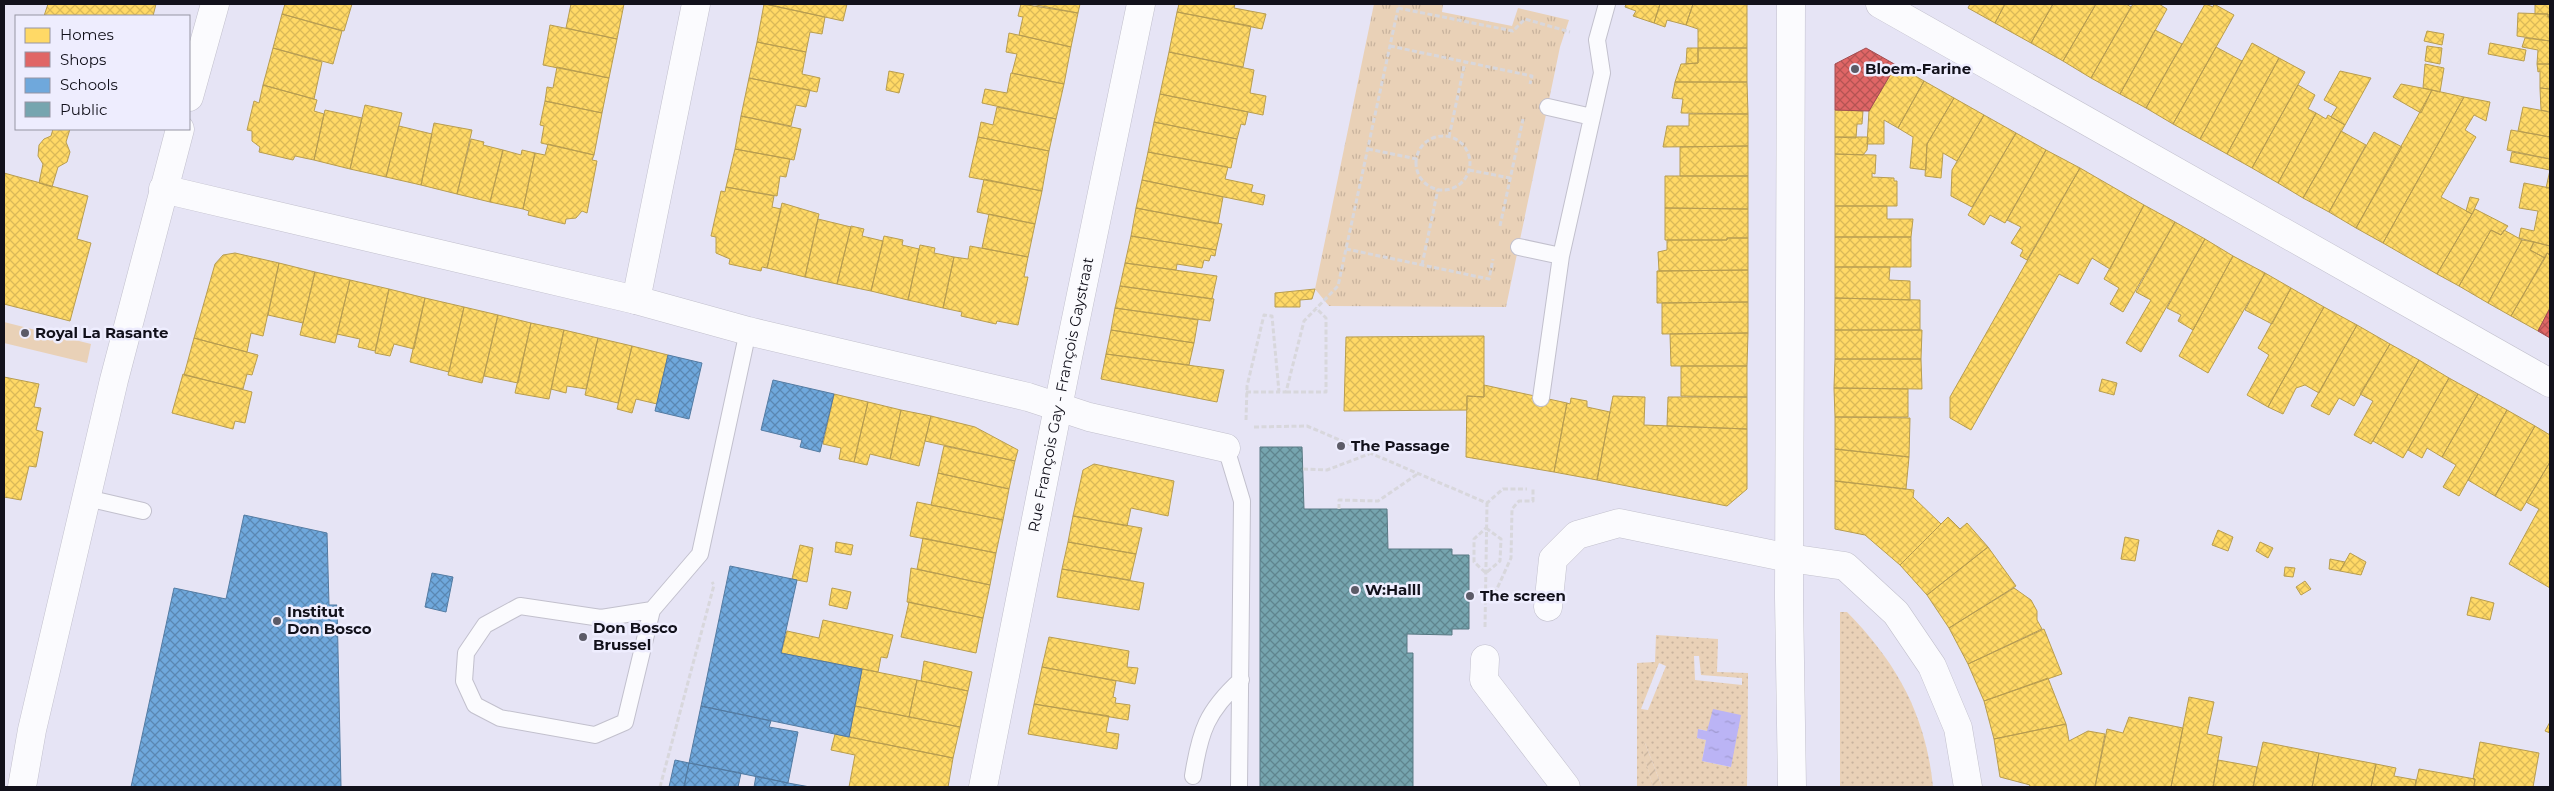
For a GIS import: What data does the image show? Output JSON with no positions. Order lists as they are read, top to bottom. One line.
{"streets":{"street":["Rue François Gay - François Gaystraat"]},"places":["Bloem-Farine","Royal La Rasante","The Passage","W:Halll","The screen","Institut Don Bosco","Don Bosco Brussel"],"legend":["Homes","Shops","Schools","Public"]}
